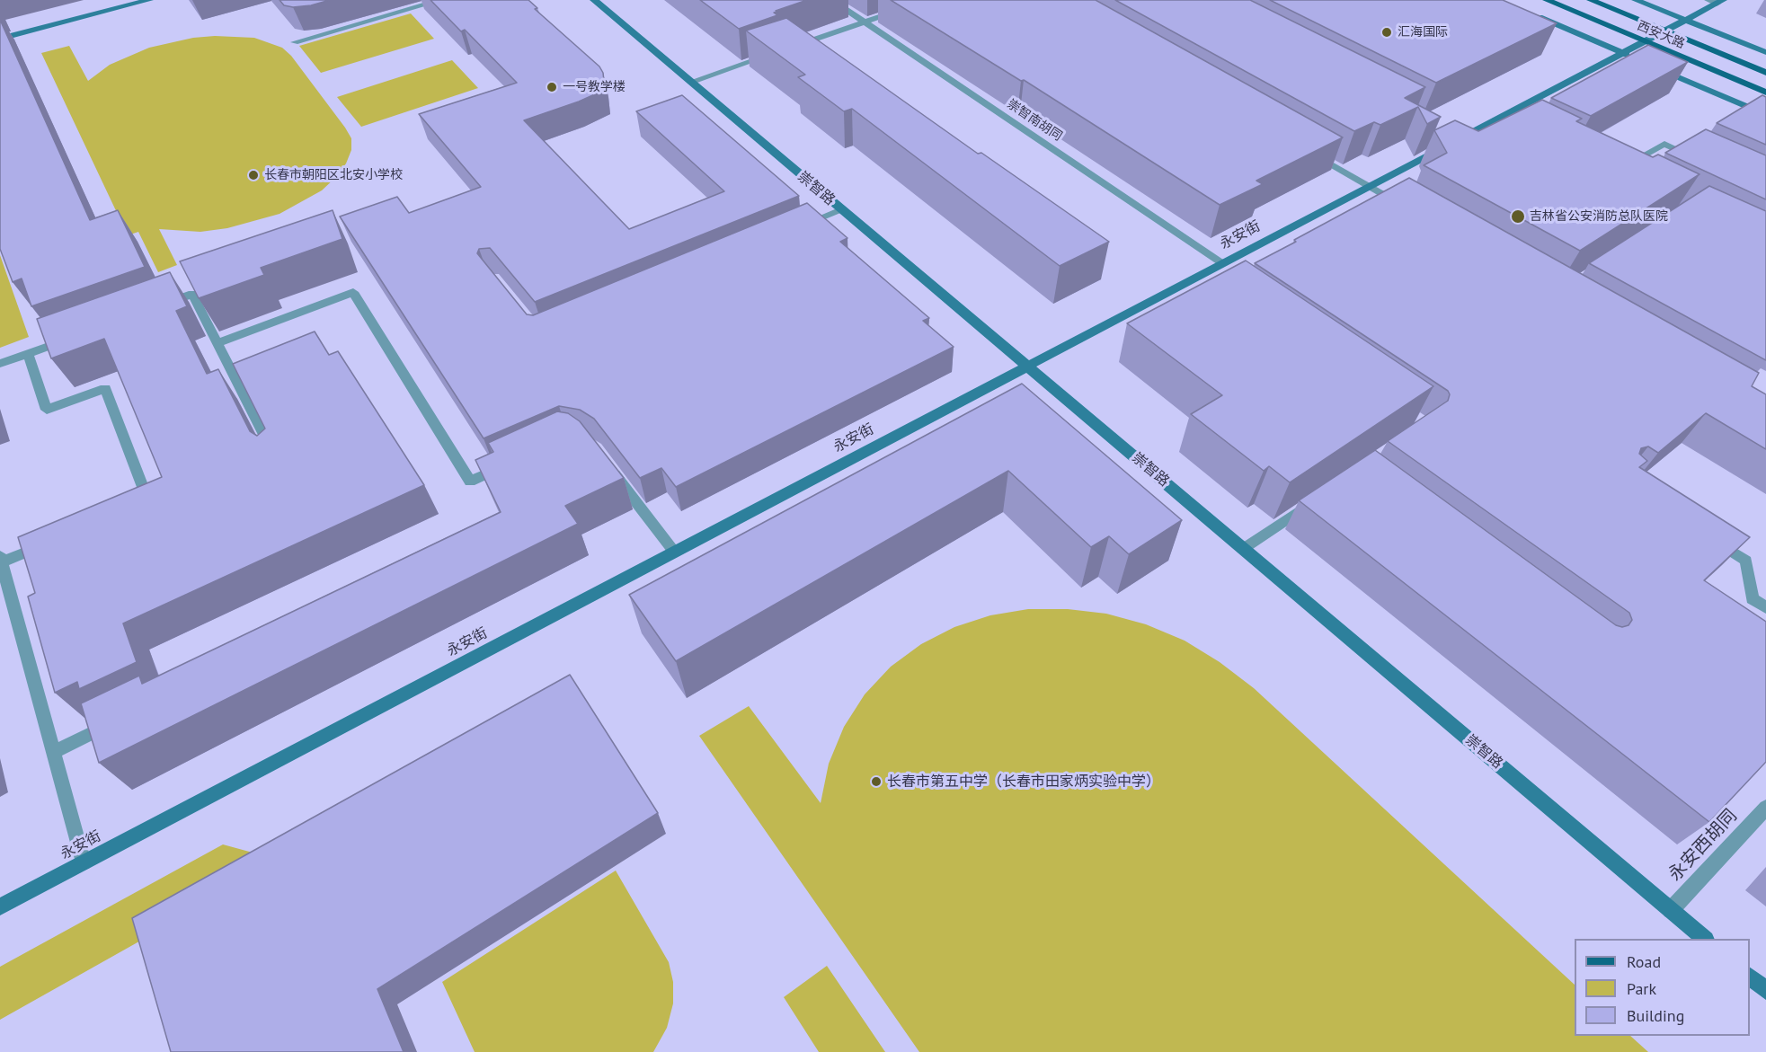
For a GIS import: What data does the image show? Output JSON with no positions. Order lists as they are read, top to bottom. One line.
{"streets":{"main road":["西安大路"],"street":["崇智南胡同","崇智路","永安街","永安西胡同"]},"crossings":[["西安大路","永安街"],["崇智南胡同","永安街"],["崇智路","永安街"],["崇智路","永安西胡同"]],"places":["汇海国际","一号教学楼","长春市朝阳区北安小学校","吉林省公安消防总队医院","长春市第五中学（长春市田家炳实验中学）"],"legend":["Road","Park","Building"]}
